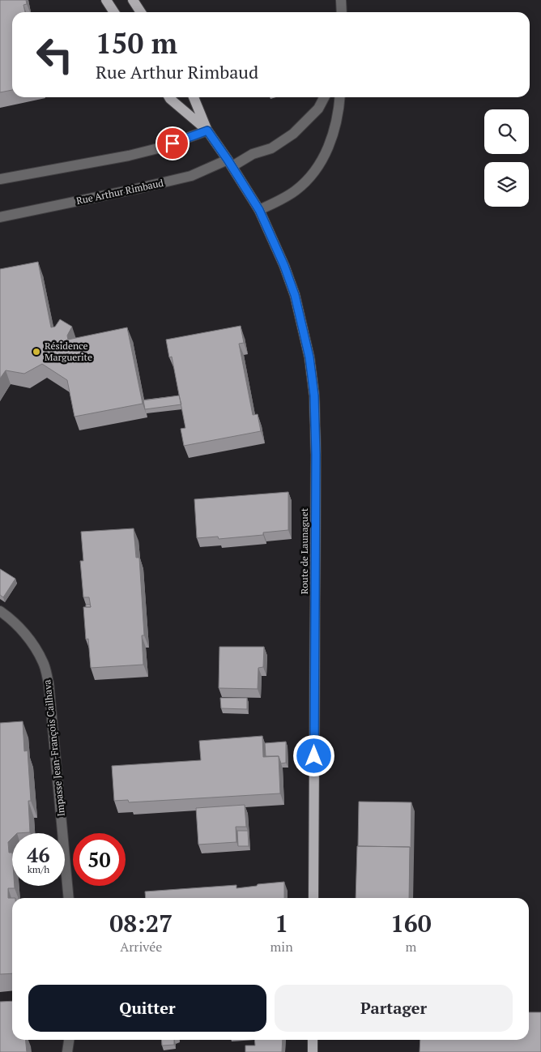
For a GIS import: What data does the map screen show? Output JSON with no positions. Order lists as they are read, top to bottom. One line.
{"streets":{"main road":["Route de Launaguet"],"street":["Rue Arthur Rimbaud","Impasse Jean-François Cailhava"]},"crossings":[["Rue Arthur Rimbaud","Route de Launaguet"]],"places":["Résidence Marguerite"],"page":{"turn":["150 m","Rue Arthur Rimbaud"],"speed":"46 km/h","limit":"50","eta":["08:27","Arrivée","1","min","160","m"],"buttons":["Quitter","Partager"]}}
